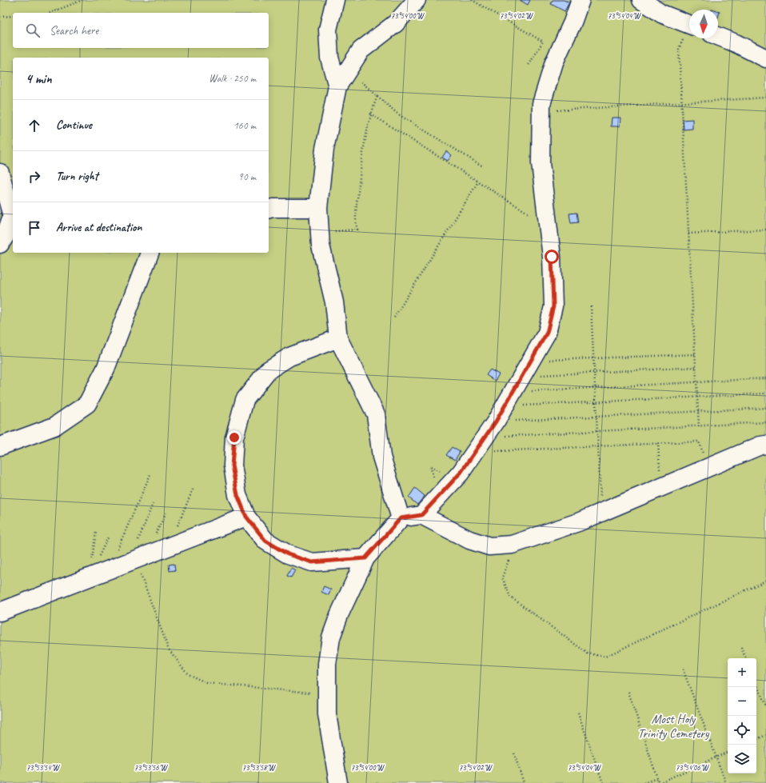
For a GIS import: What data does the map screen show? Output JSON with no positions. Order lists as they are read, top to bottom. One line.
{"parks":["Most Holy Trinity Cemetery"],"north":"bottom","page":{"search":"Search here","heading":["4 min","Walk · 250 m"],"list":[["Continue","160 m"],["Turn right","90 m"],"Arrive at destination"],"map_buttons":["+","−"]},"coordinates":["73°54'00\"W","73°54'02\"W","73°54'04\"W","73°53'54\"W","73°53'56\"W","73°53'58\"W","73°54'06\"W"]}
